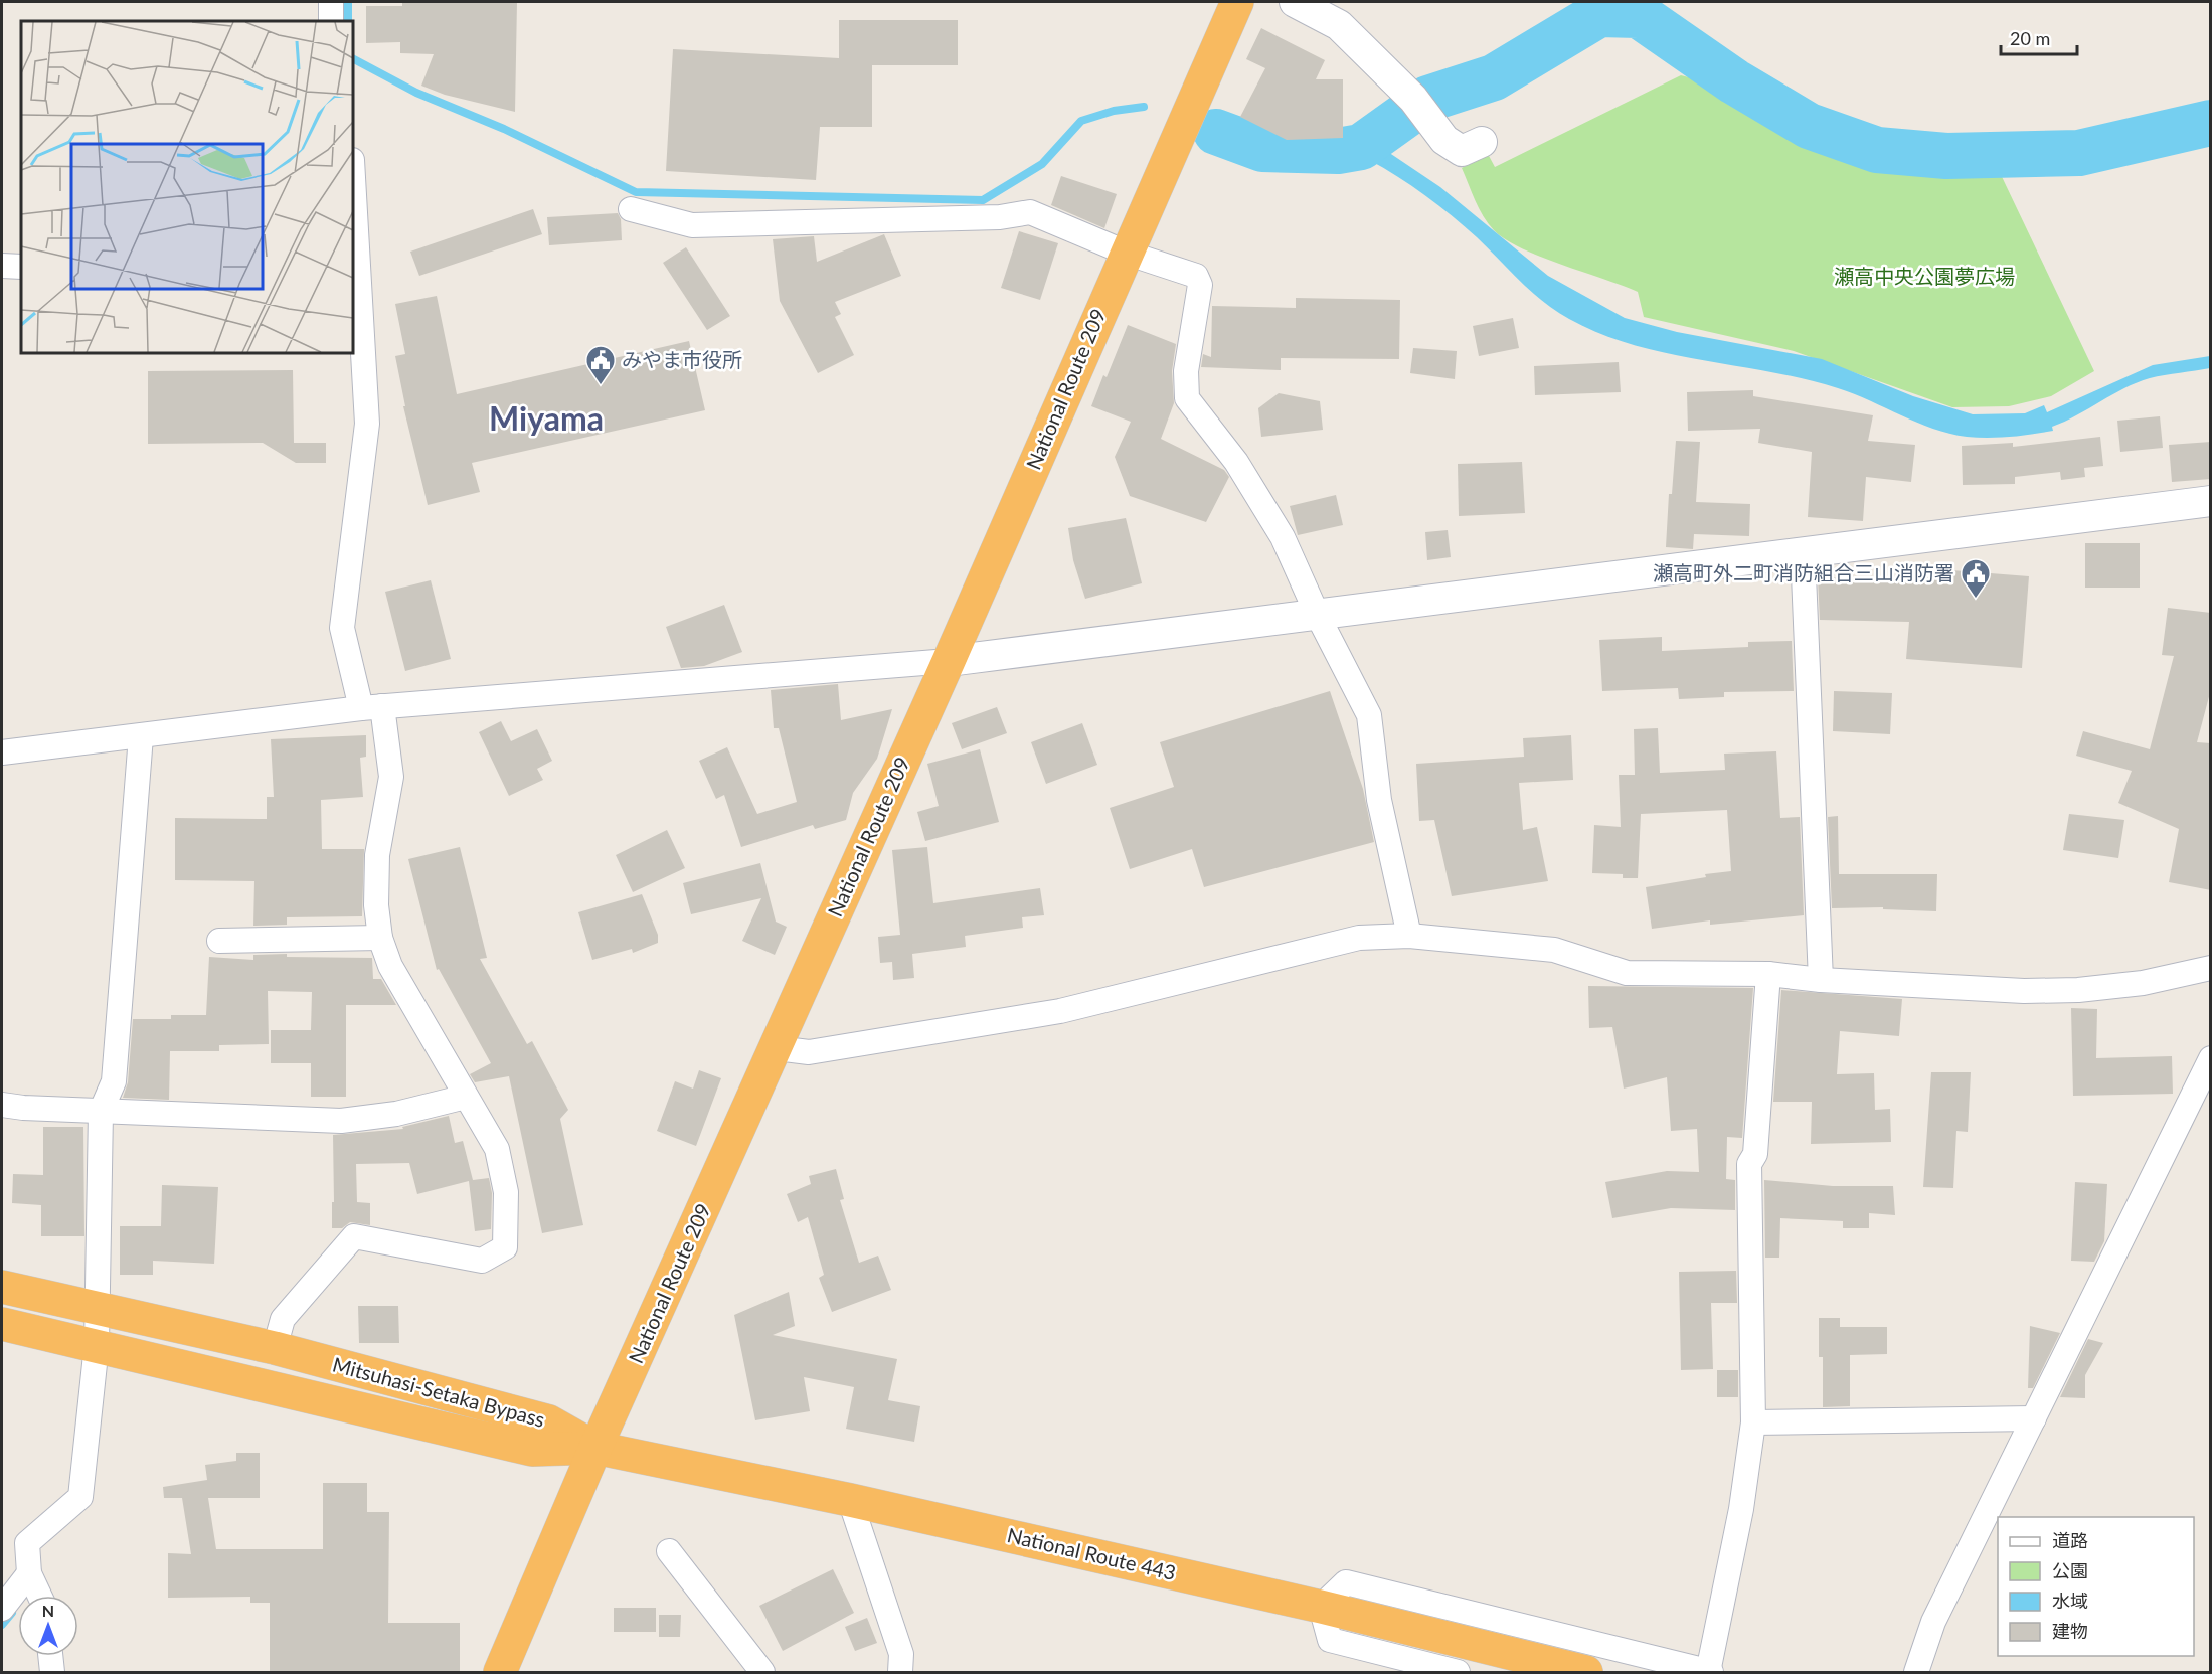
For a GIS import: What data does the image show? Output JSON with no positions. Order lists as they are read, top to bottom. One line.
{"streets":{"highway":["National Route 209","Mitsuhasi-Setaka Bypass","National Route 443"]},"crossings":[["National Route 209","Mitsuhasi-Setaka Bypass"],["National Route 209","National Route 443"],["Mitsuhasi-Setaka Bypass","National Route 443"]],"districts":["Miyama"],"parks":["瀬高中央公園夢広場"],"places":{"public building":["みやま市役所","瀬高町外二町消防組合三山消防署"]},"legend":["道路","公園","水域","建物"],"scale_bar":"20 m","north":"top"}
